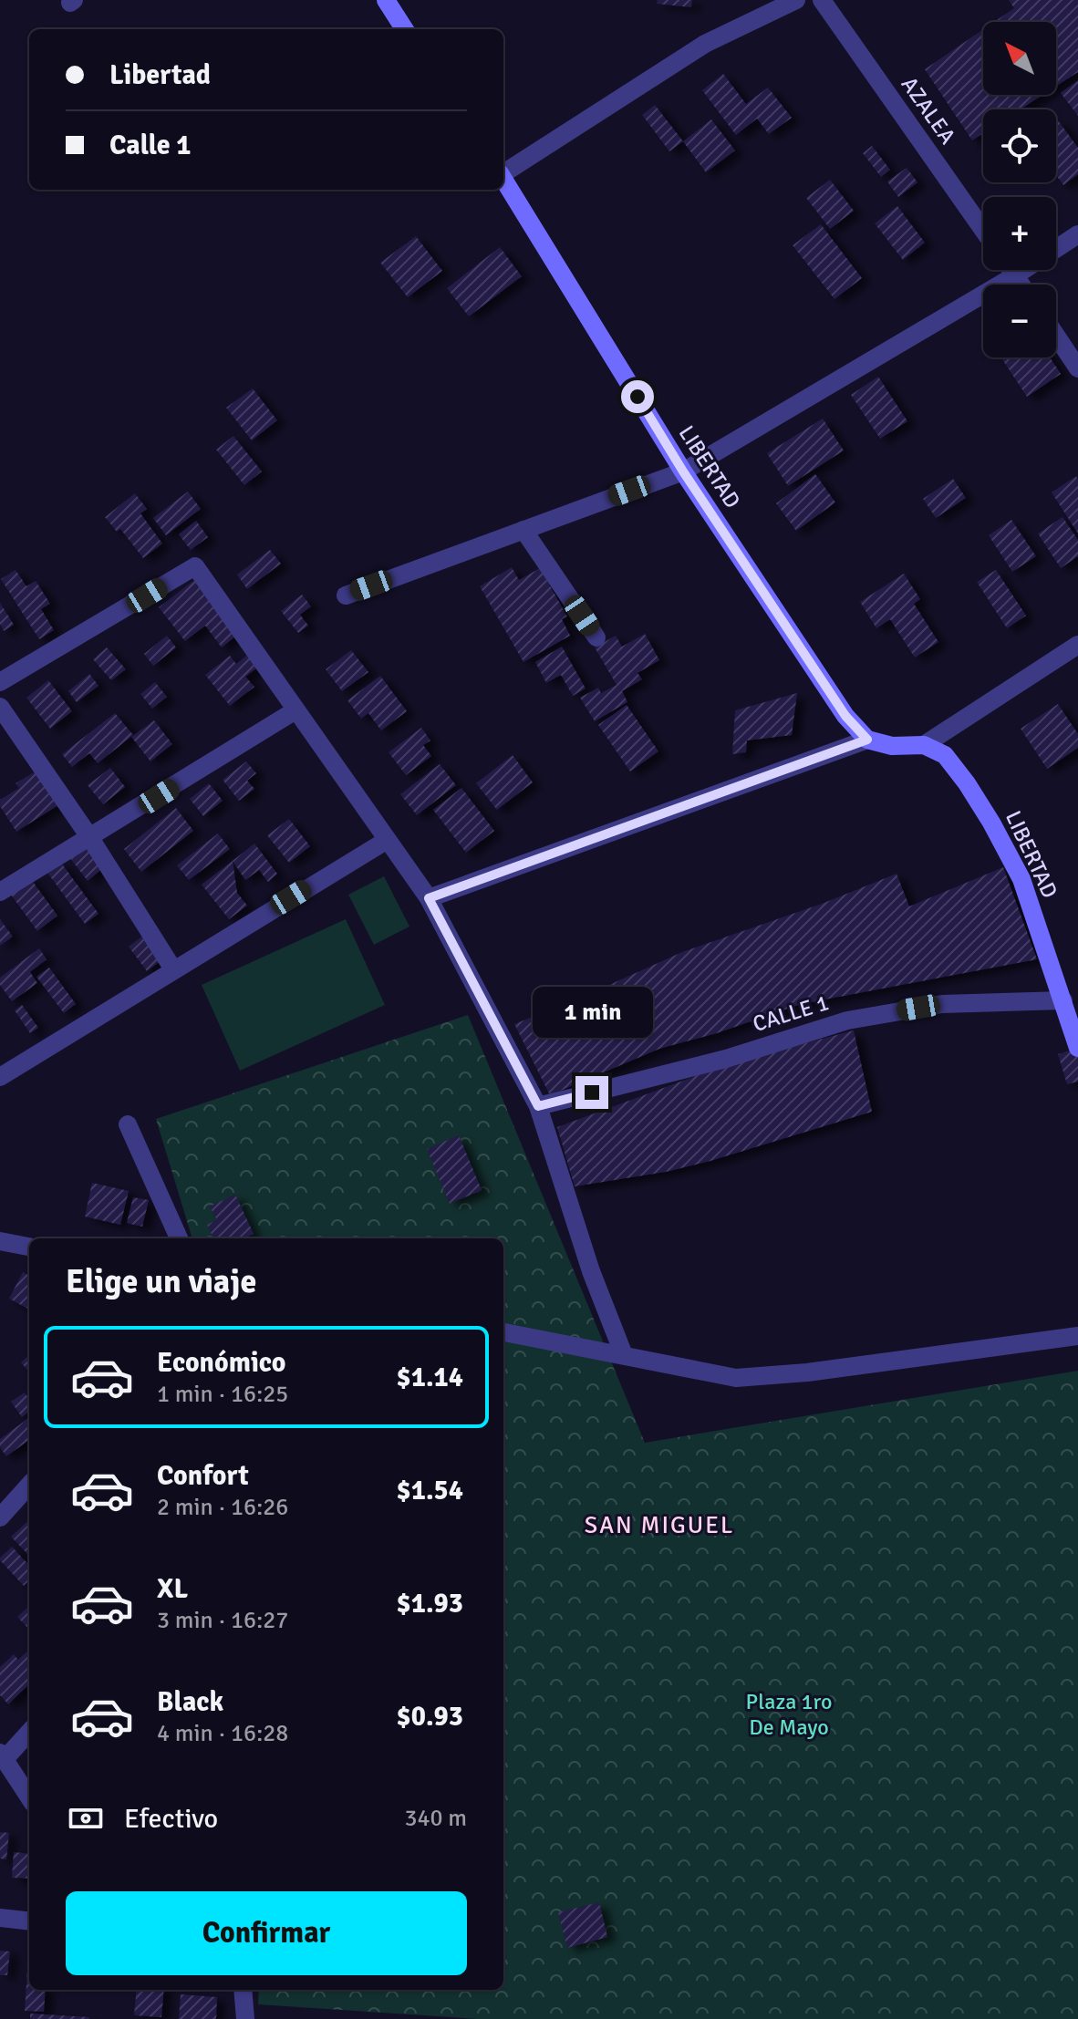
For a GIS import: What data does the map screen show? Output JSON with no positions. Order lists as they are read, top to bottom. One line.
{"streets":{"main road":["LIBERTAD"],"street":["AZALEA","CALLE 1"]},"crossings":[["LIBERTAD","CALLE 1"]],"districts":["SAN MIGUEL"],"parks":["Plaza 1ro De Mayo"],"north":"top left","page":{"map_buttons":["+","−"],"banner":["Libertad","Calle 1"],"bubble":"1 min","heading":"Elige un viaje","list":[{"name":"Económico","note":"1 min · 16:25","value":"$1.14"},{"name":"Confort","note":"2 min · 16:26","value":"$1.54"},{"name":"XL","note":"3 min · 16:27","value":"$1.93"},{"name":"Black","note":"4 min · 16:28","value":"$0.93"}],"pay":["Efectivo","340 m"],"buttons":"Confirmar"}}
